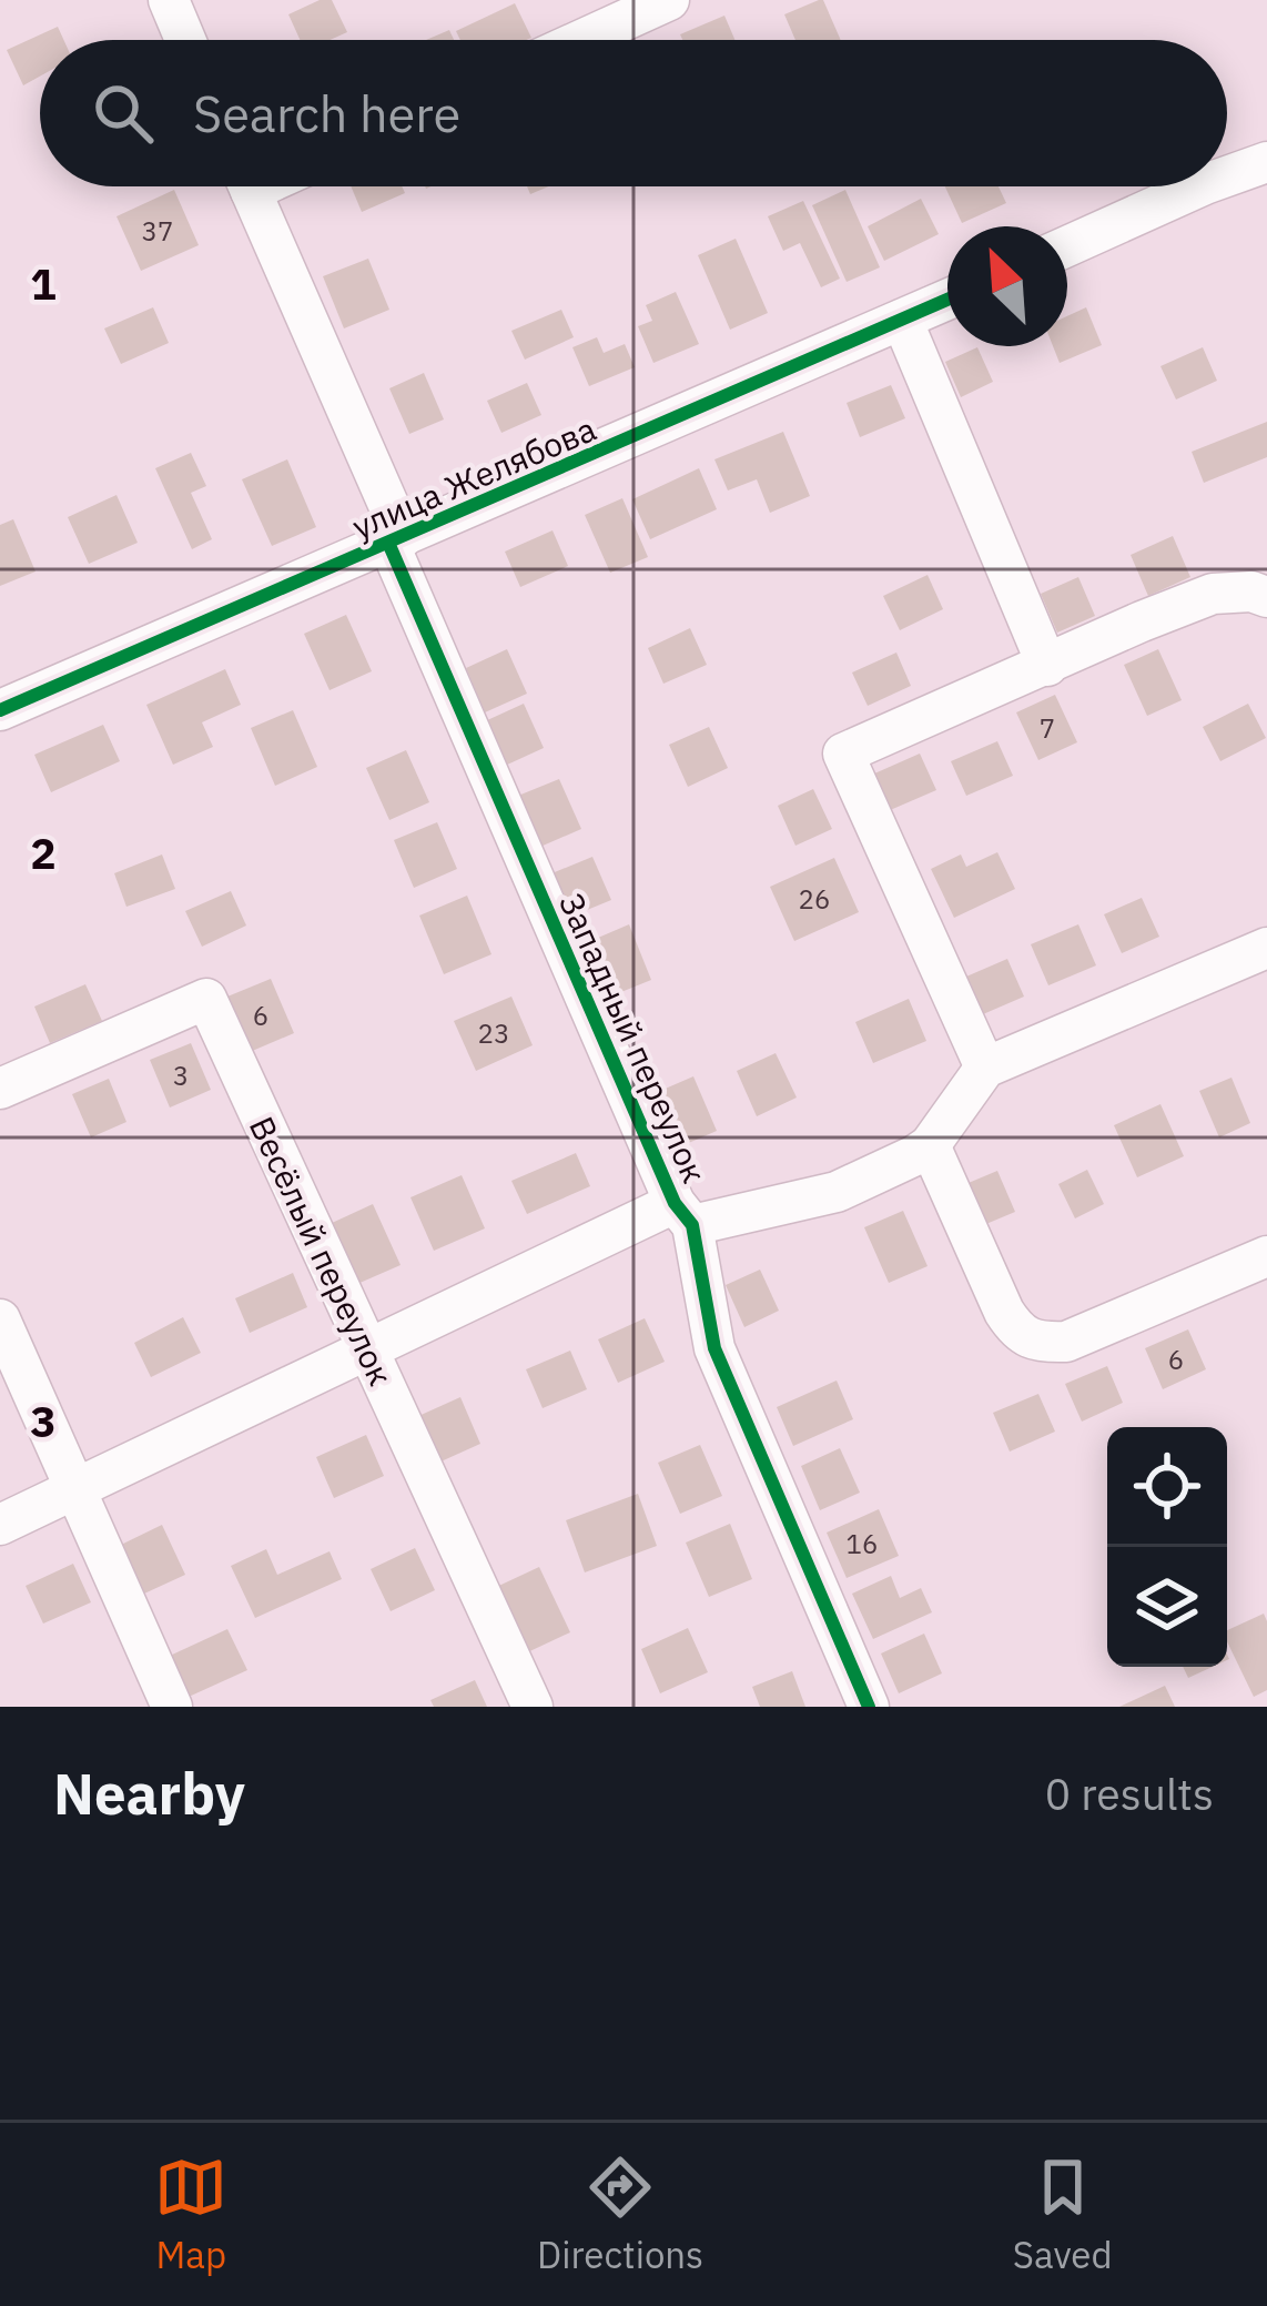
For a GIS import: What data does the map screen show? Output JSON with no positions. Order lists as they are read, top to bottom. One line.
{"streets":{"street":["улица Желябова","Западный переулок","Весёлый переулок"]},"crossings":[["улица Желябова","Западный переулок"]],"house_numbers":["37","7","26","6","23","3","6","16"],"north":"top left","page":{"search":"Search here","heading":["Nearby","0 results"],"nav":["Map","Directions","Saved"]},"grid":{"rows":["1","2","3"]}}
